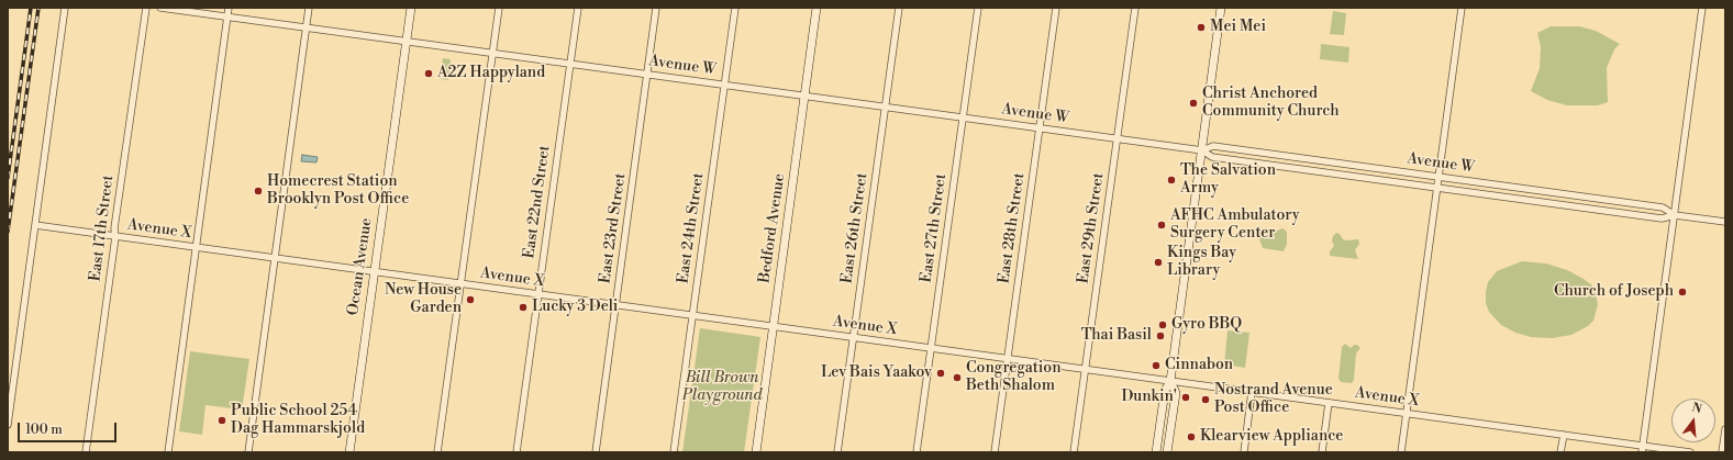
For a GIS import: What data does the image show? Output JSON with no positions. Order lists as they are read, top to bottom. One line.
{"streets":{"main road":["Bedford Avenue","Ocean Avenue"],"street":["Avenue W","East 22nd Street","East 17th Street","East 23rd Street","East 24th Street","East 26th Street","East 27th Street","East 28th Street","East 29th Street","Avenue X"]},"crossings":[["Avenue W","East 22nd Street"],["Avenue W","East 23rd Street"],["Avenue W","East 24th Street"],["Avenue W","Bedford Avenue"],["Avenue W","East 26th Street"],["Avenue W","East 27th Street"],["Avenue W","East 28th Street"],["Avenue W","East 29th Street"],["Avenue W","Ocean Avenue"],["East 22nd Street","Avenue X"],["East 17th Street","Avenue X"],["East 23rd Street","Avenue X"],["East 24th Street","Avenue X"],["Bedford Avenue","Avenue X"],["East 26th Street","Avenue X"],["East 27th Street","Avenue X"],["East 28th Street","Avenue X"],["East 29th Street","Avenue X"],["Avenue X","Ocean Avenue"]],"parks":["Bill Brown Playground"],"places":["Mei Mei","A2Z Happyland","Christ Anchored Community Church","The Salvation Army","Homecrest Station Brooklyn Post Office","AFHC Ambulatory Surgery Center","Kings Bay Library","Church of Joseph","New House Garden","Lucky 3 Deli","Gyro BBQ","Thai Basil","Cinnabon","Lev Bais Yaakov","Congregation Beth Shalom","Dunkin'","Nostrand Avenue Post Office","Public School 254 Dag Hammarskjold","Klearview Appliance"],"scale_bar":"100 m","north":"top"}
